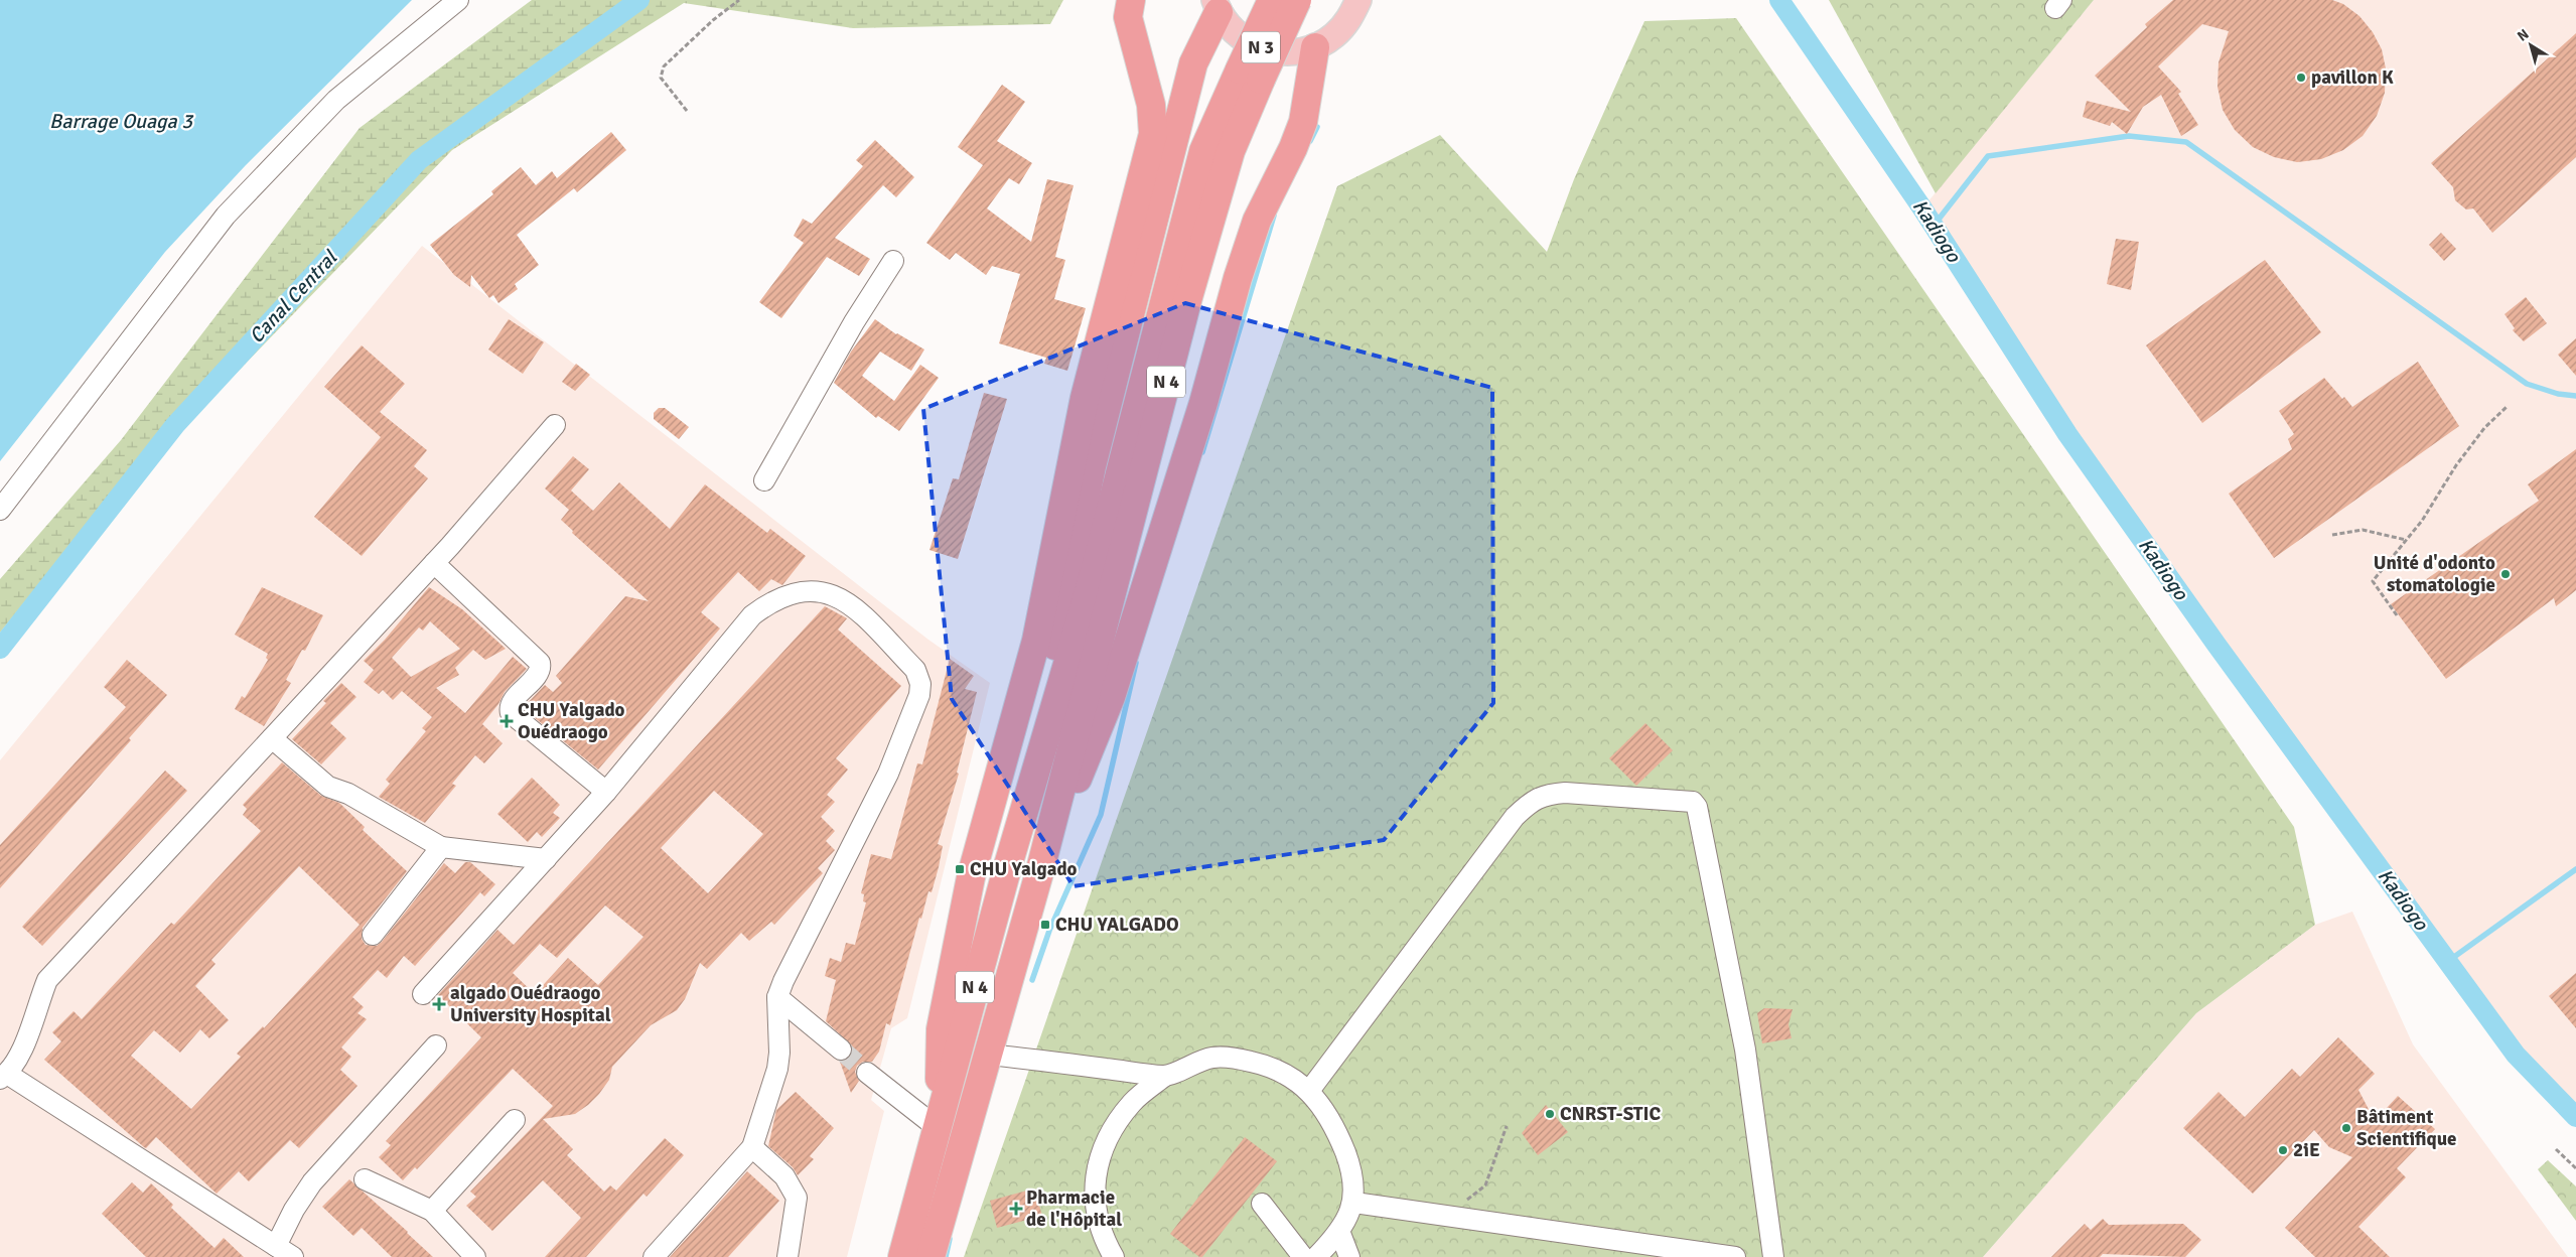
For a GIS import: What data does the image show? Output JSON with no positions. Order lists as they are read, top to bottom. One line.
{"streets":{"highway":["N 4"],"main road":["N 3"]},"water":["Barrage Ouaga 3","Kadiogo","Canal Central"],"places":{"other":["pavillon K","Unité d'odonto stomatologie","CNRST-STIC","Bâtiment Scientifique","2iE"],"health":["CHU Yalgado Ouédraogo","algado Ouédraogo University Hospital","Pharmacie de l'Hôpital"],"transit":["CHU Yalgado","CHU YALGADO"]},"north":"top left"}
